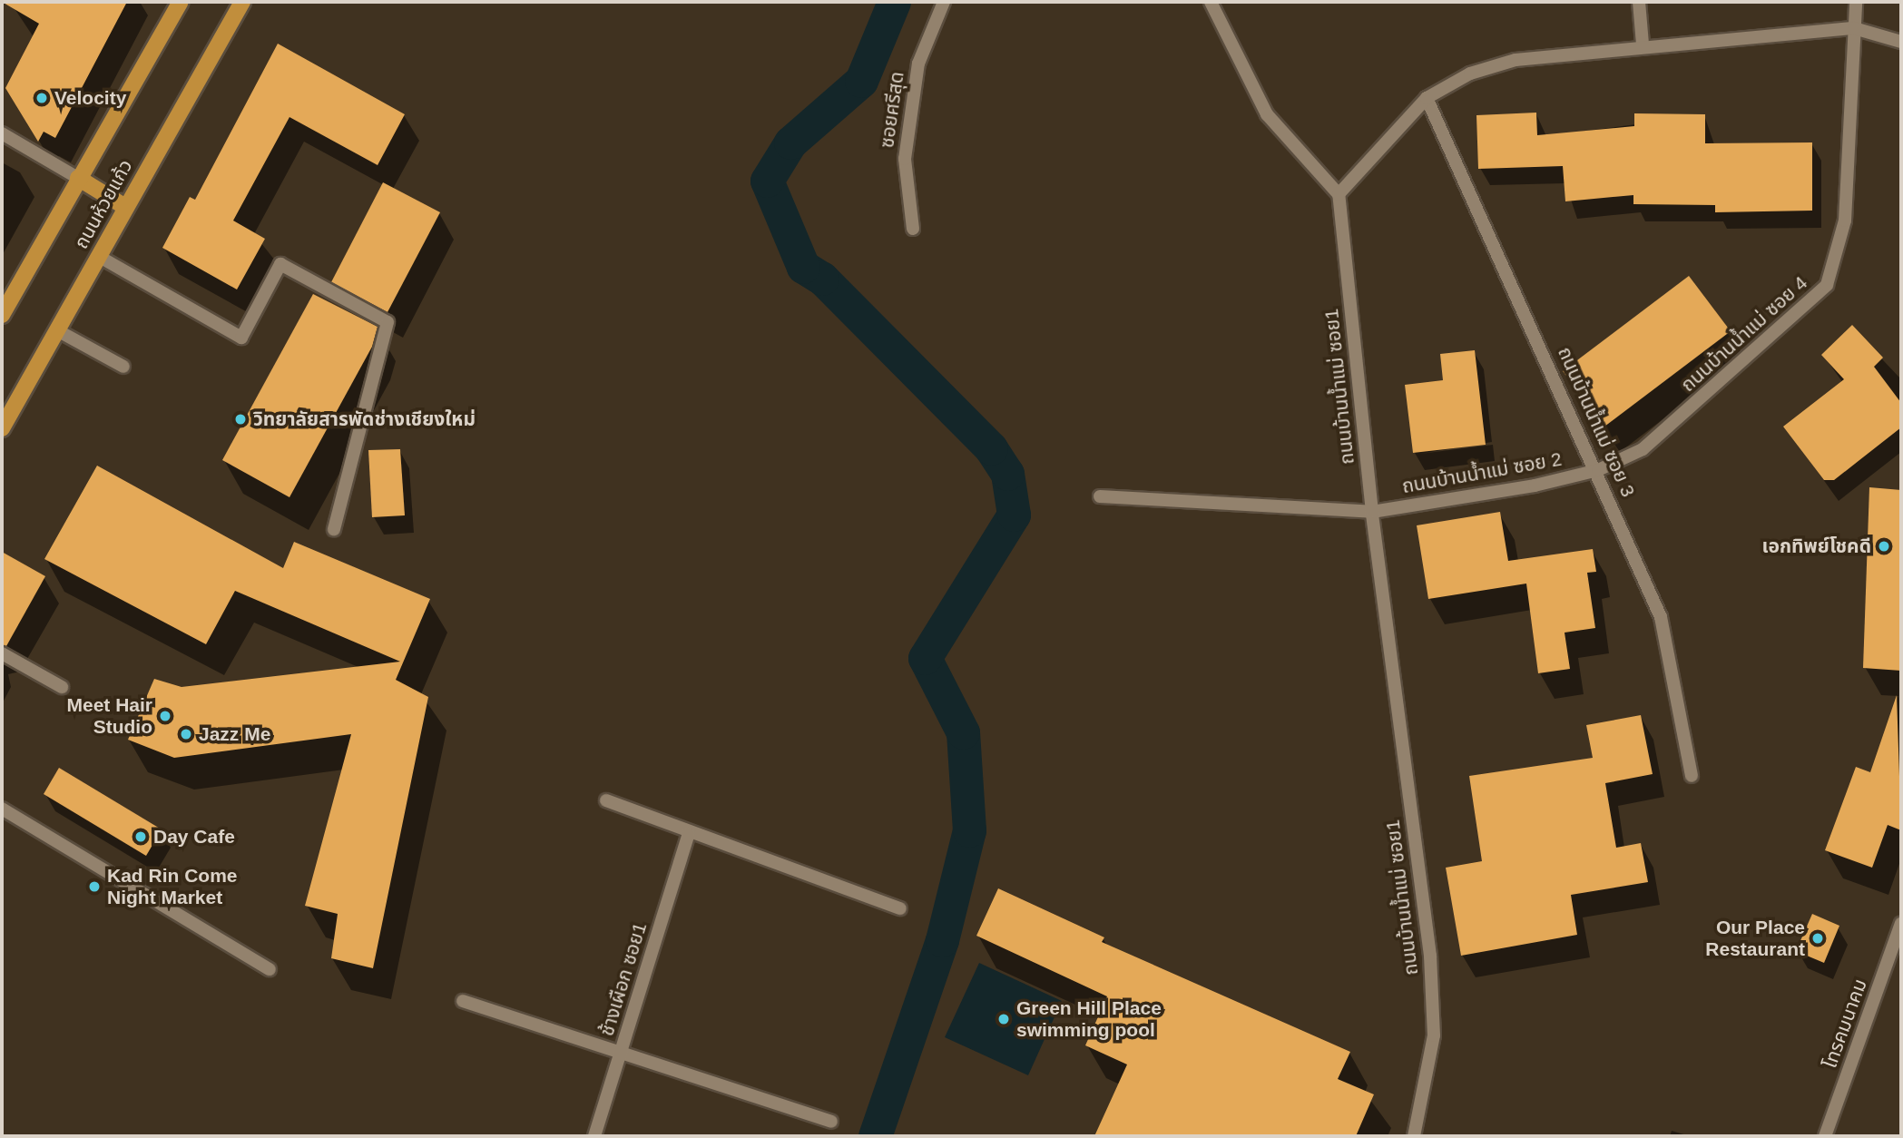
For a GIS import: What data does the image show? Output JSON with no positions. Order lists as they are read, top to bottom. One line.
{"streets":{"main road":["ถนนห้วยแก้ว"],"street":["ซอยศรีสุด","ถนนบ้านน้ำแม่ ซอย 4","ถนนบ้านน้ำแม่ ซอย1","ถนนบ้านน้ำแม่ ซอย 3","ถนนบ้านน้ำแม่ ซอย 2","ช้างเผือก ซอย1","โทรคมนาคม"]},"crossings":[["ถนนบ้านน้ำแม่ ซอย 4","ถนนบ้านน้ำแม่ ซอย 3"],["ถนนบ้านน้ำแม่ ซอย 4","ถนนบ้านน้ำแม่ ซอย 2"],["ถนนบ้านน้ำแม่ ซอย1","ถนนบ้านน้ำแม่ ซอย 2"],["ถนนบ้านน้ำแม่ ซอย 3","ถนนบ้านน้ำแม่ ซอย 2"]],"places":["Velocity","วิทยาลัยสารพัดช่างเชียงใหม่","เอกทิพย์โชคดี","Meet Hair Studio","Jazz Me","Day Cafe","Kad Rin Come Night Market","Our Place Restaurant","Green Hill Place swimming pool"]}
